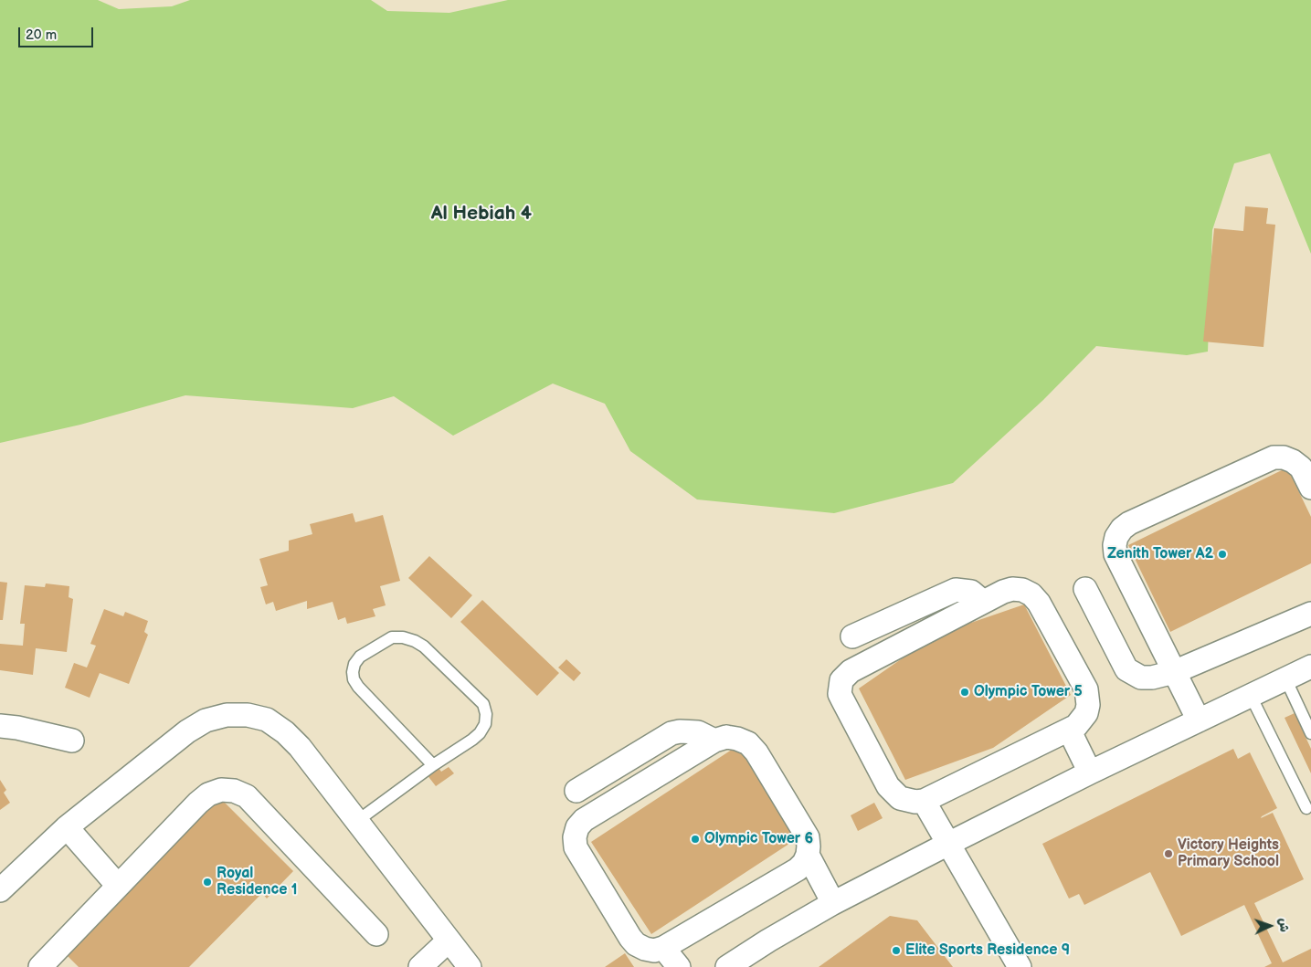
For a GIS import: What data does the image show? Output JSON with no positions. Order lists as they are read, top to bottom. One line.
{"districts":["Al Hebiah 4"],"places":["Zenith Tower A2","Olympic Tower 5","Olympic Tower 6","Victory Heights Primary School","Royal Residence 1","Elite Sports Residence 9"],"scale_bar":"20 m","north":"right"}
